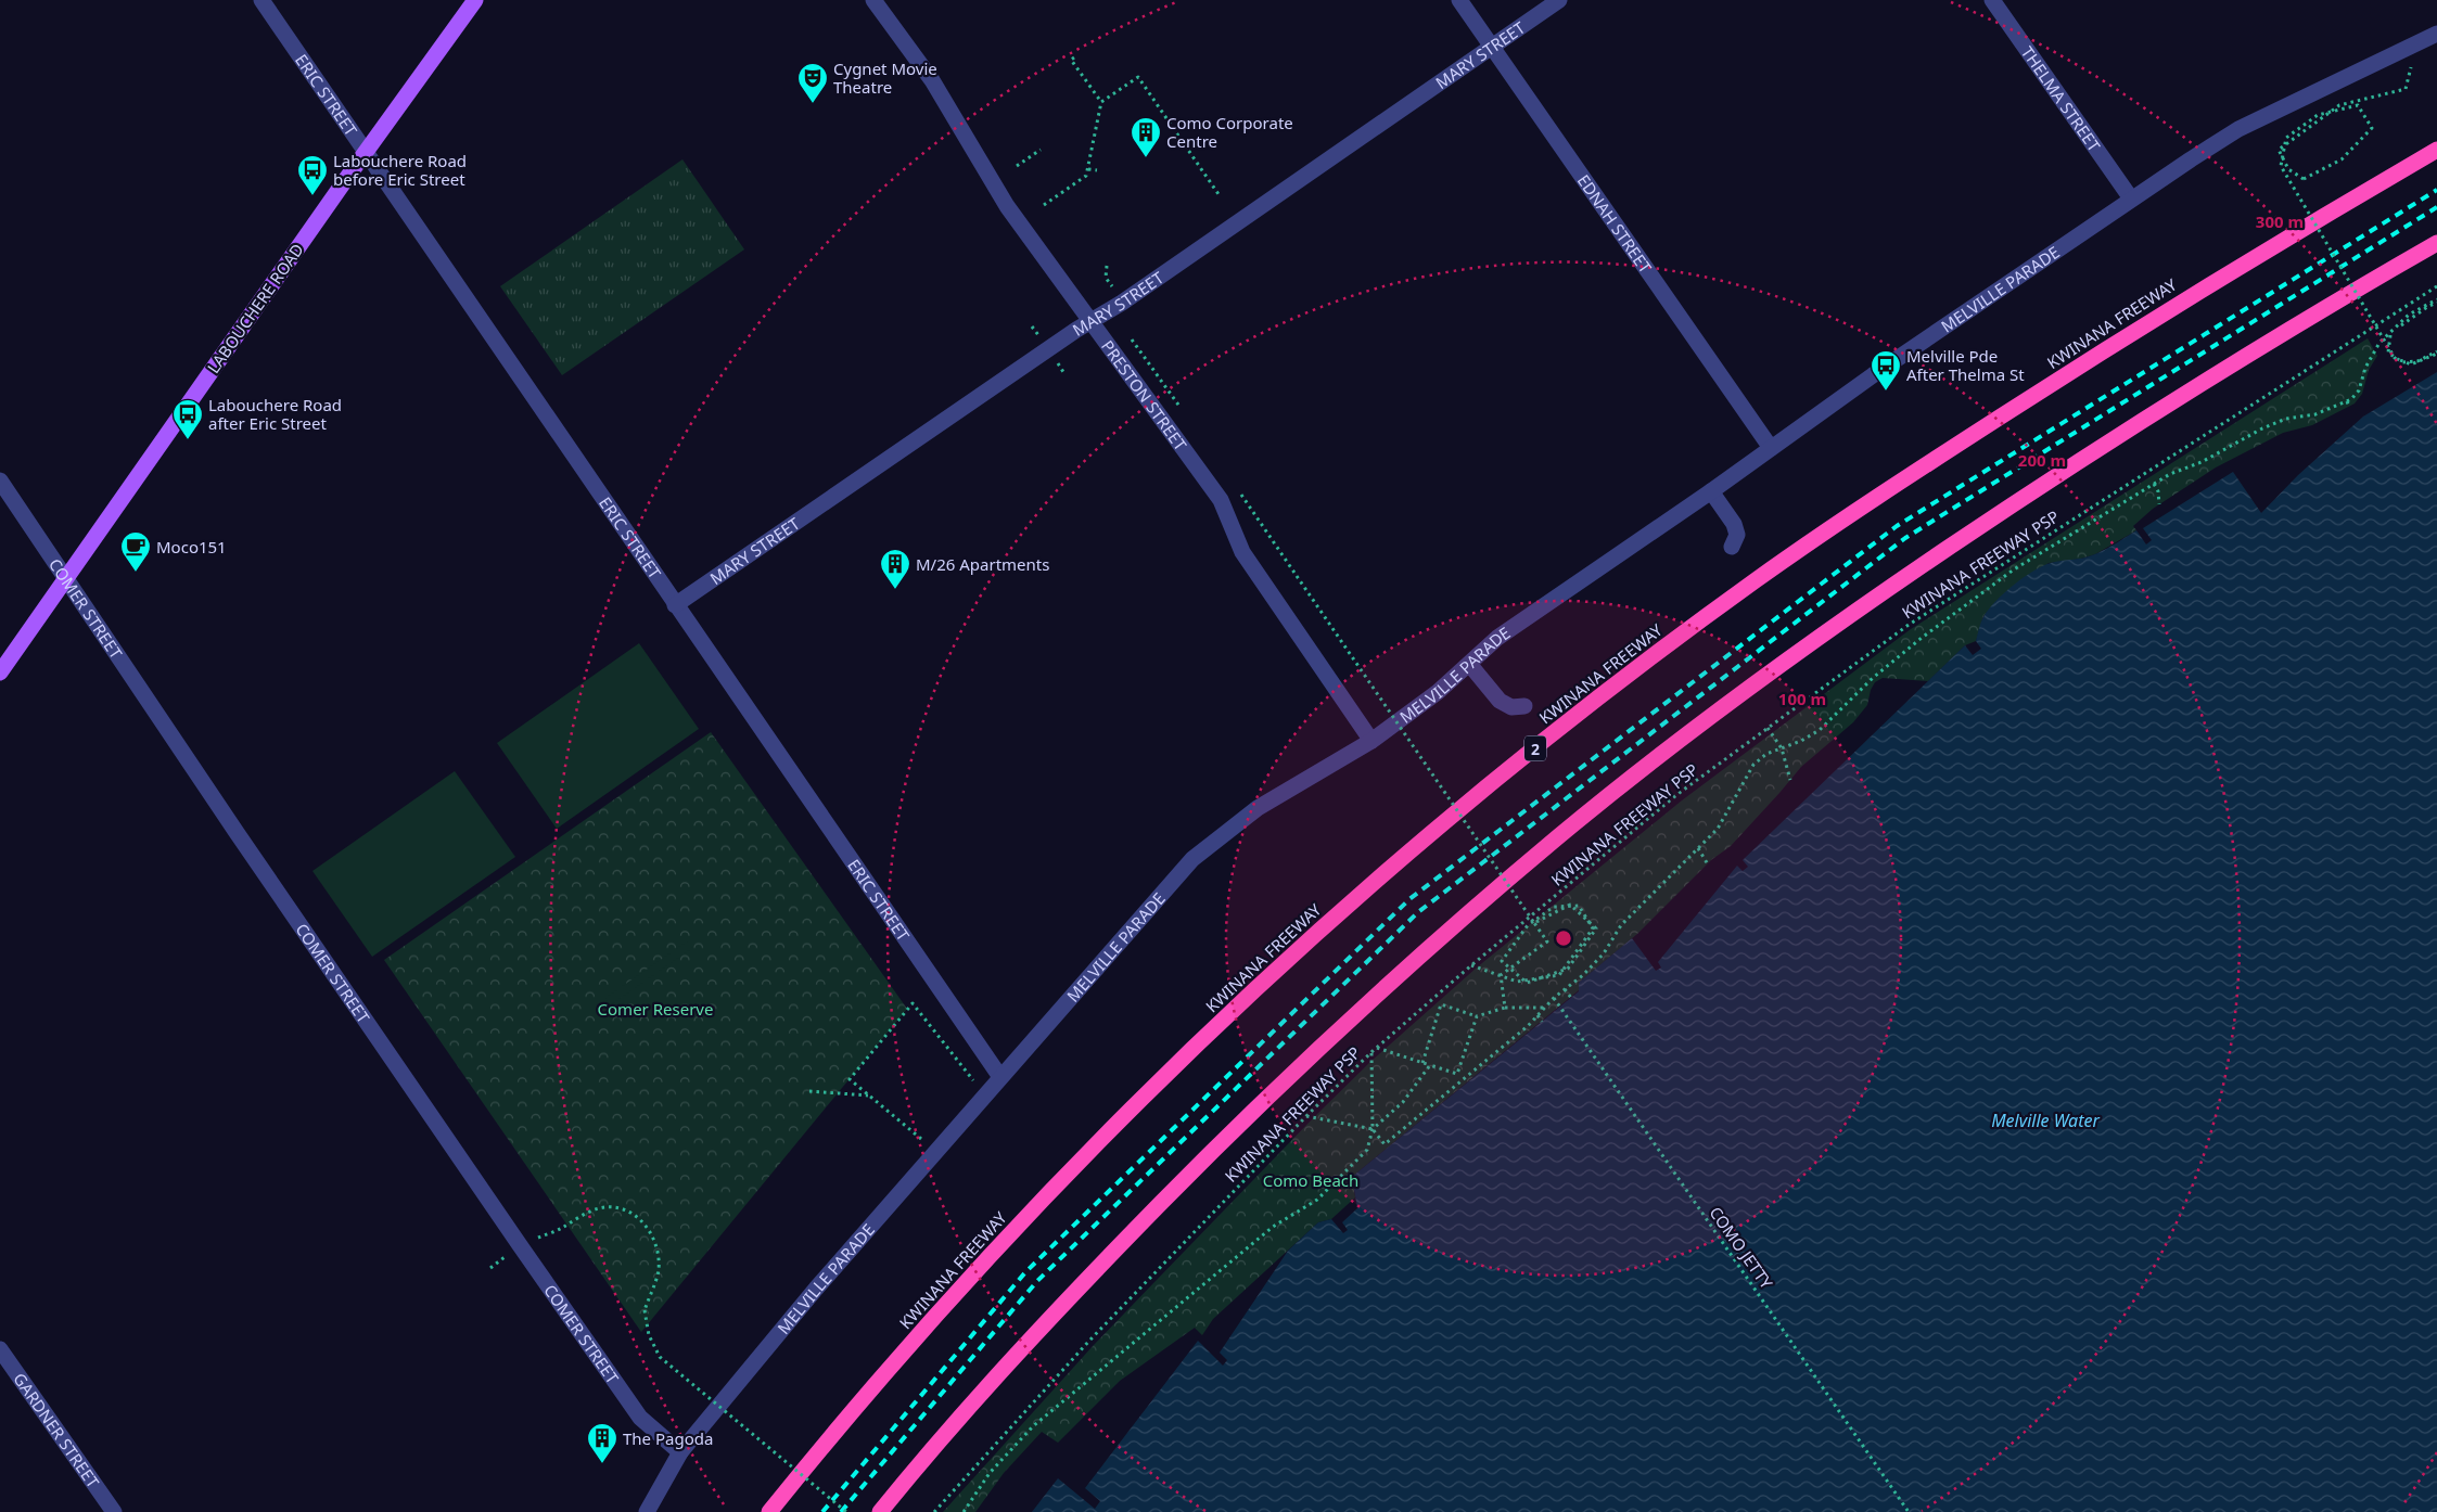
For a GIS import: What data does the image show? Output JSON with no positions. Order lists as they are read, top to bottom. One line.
{"streets":{"highway":["KWINANA FREEWAY","2"],"main road":["LABOUCHERE ROAD"],"street":["MARY STREET","ERIC STREET","THELMA STREET","EDNAH STREET","MELVILLE PARADE","PRESTON STREET","COMER STREET","GARDNER STREET"],"path":["KWINANA FREEWAY PSP","COMO JETTY"]},"crossings":[["MARY STREET","ERIC STREET"],["MARY STREET","EDNAH STREET"],["MARY STREET","PRESTON STREET"],["ERIC STREET","MELVILLE PARADE"],["ERIC STREET","LABOUCHERE ROAD"],["THELMA STREET","MELVILLE PARADE"],["EDNAH STREET","MELVILLE PARADE"],["MELVILLE PARADE","PRESTON STREET"],["MELVILLE PARADE","COMER STREET"],["LABOUCHERE ROAD","COMER STREET"]],"water":["Melville Water"],"parks":["Comer Reserve","Como Beach"],"places":{"theatre":["Cygnet Movie Theatre"],"building":["Como Corporate Centre","M/26 Apartments","The Pagoda"],"bus stop":["Labouchere Road before Eric Street","Melville Pde After Thelma St","Labouchere Road after Eric Street"],"cafe":["Moco151"]},"rings":["300 m","200 m","100 m"]}
